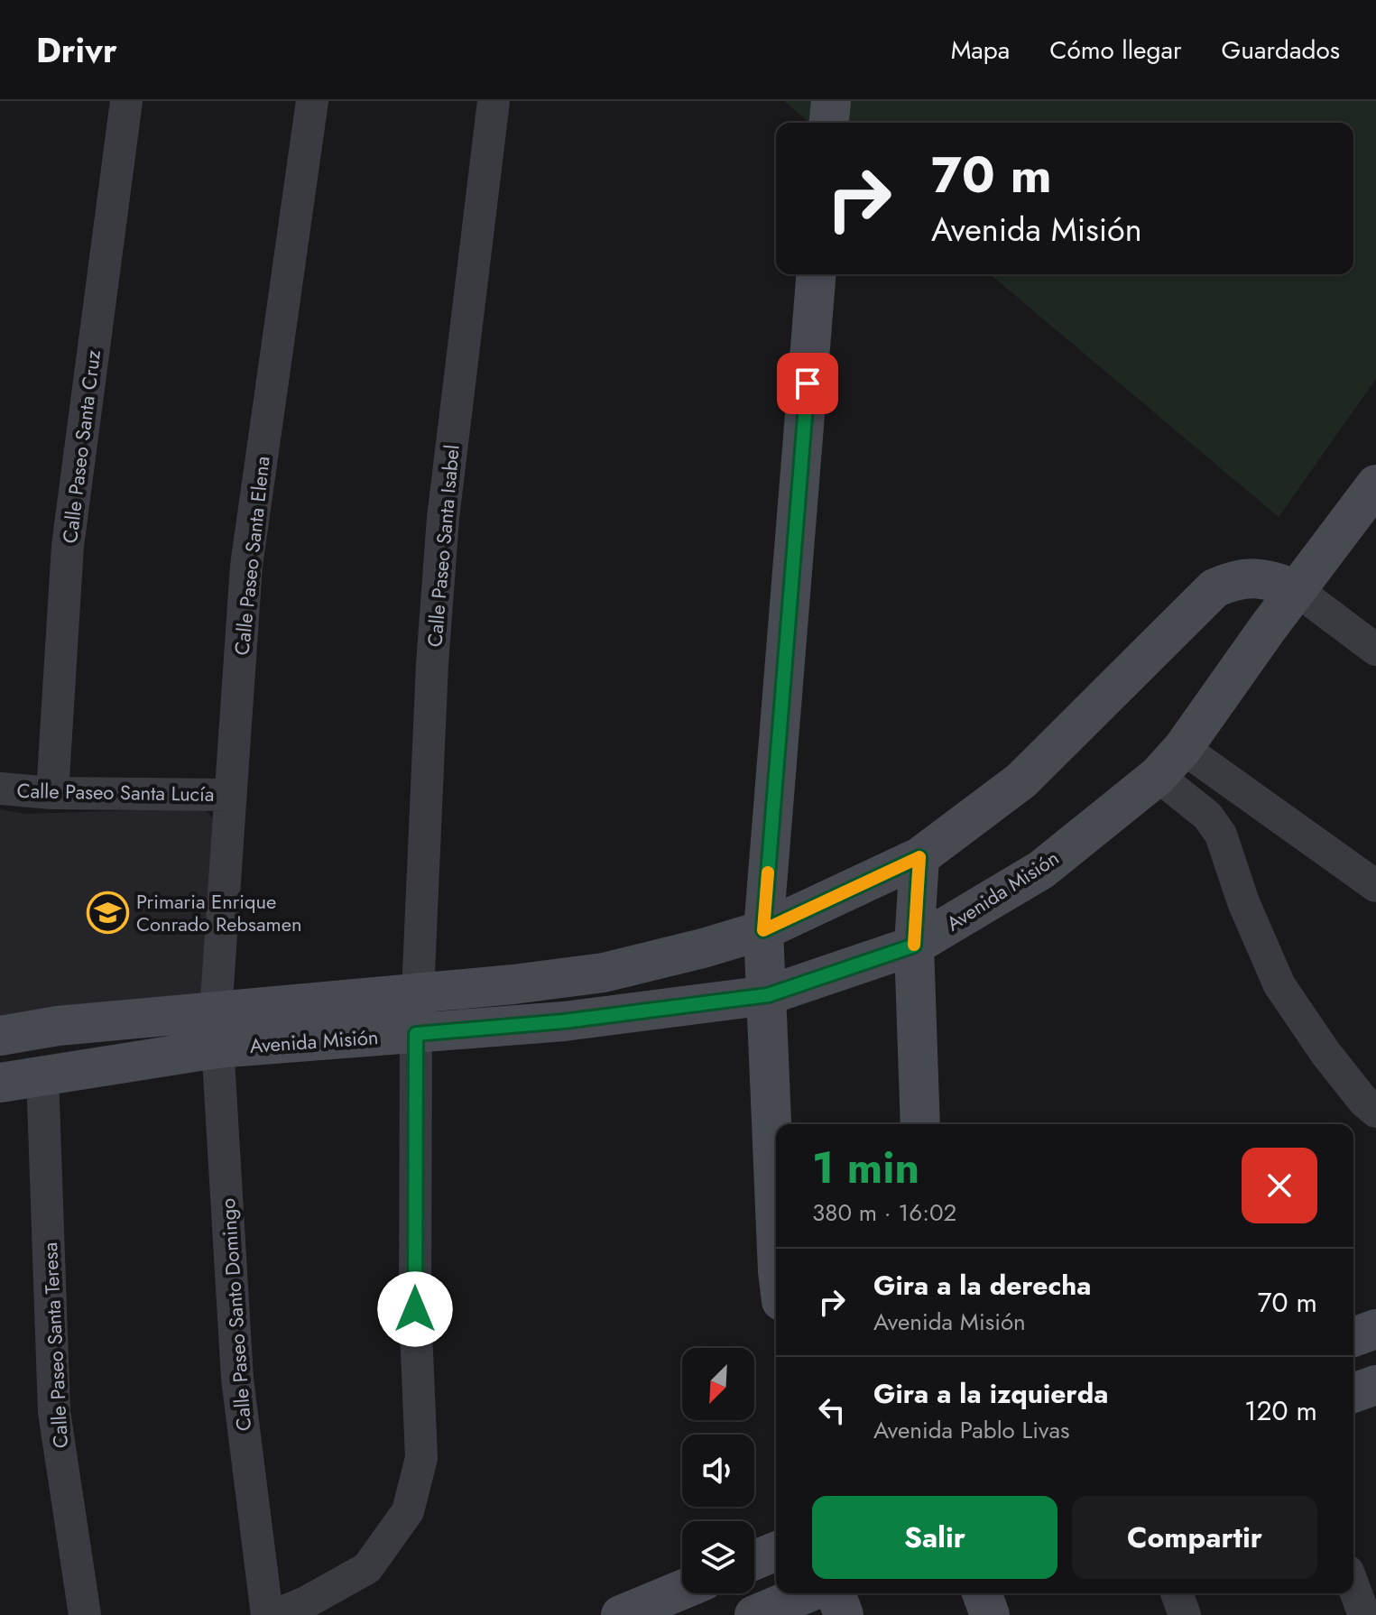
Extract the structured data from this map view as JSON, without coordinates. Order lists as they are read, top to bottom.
{
  "streets": {
    "street": [
      "Calle Paseo Santa Cruz",
      "Calle Paseo Santa Isabel",
      "Calle Paseo Santa Elena",
      "Calle Paseo Santa Lucía",
      "Avenida Misión",
      "Calle Paseo Santo Domingo",
      "Calle Paseo Santa Teresa"
    ]
  },
  "crossings": [
    ["Calle Paseo Santa Cruz", "Calle Paseo Santa Lucía"],
    ["Calle Paseo Santa Isabel", "Avenida Misión"],
    ["Calle Paseo Santa Elena", "Calle Paseo Santa Lucía"],
    ["Calle Paseo Santa Elena", "Avenida Misión"],
    ["Calle Paseo Santa Elena", "Calle Paseo Santo Domingo"],
    ["Avenida Misión", "Calle Paseo Santo Domingo"],
    ["Avenida Misión", "Calle Paseo Santa Teresa"]
  ],
  "places": {
    "school or university": ["Primaria Enrique Conrado Rebsamen"]
  },
  "north": "bottom left",
  "page": {
    "header": "Drivr",
    "nav": ["Mapa", "Cómo llegar", "Guardados"],
    "turn": ["70 m", "Avenida Misión"],
    "heading": ["1 min", "380 m · 16:02"],
    "list": [
      {
        "name": "Gira a la derecha",
        "note": "Avenida Misión",
        "value": "70 m"
      },
      {
        "name": "Gira a la izquierda",
        "note": "Avenida Pablo Livas",
        "value": "120 m"
      }
    ],
    "buttons": ["Salir", "Compartir"]
  }
}
